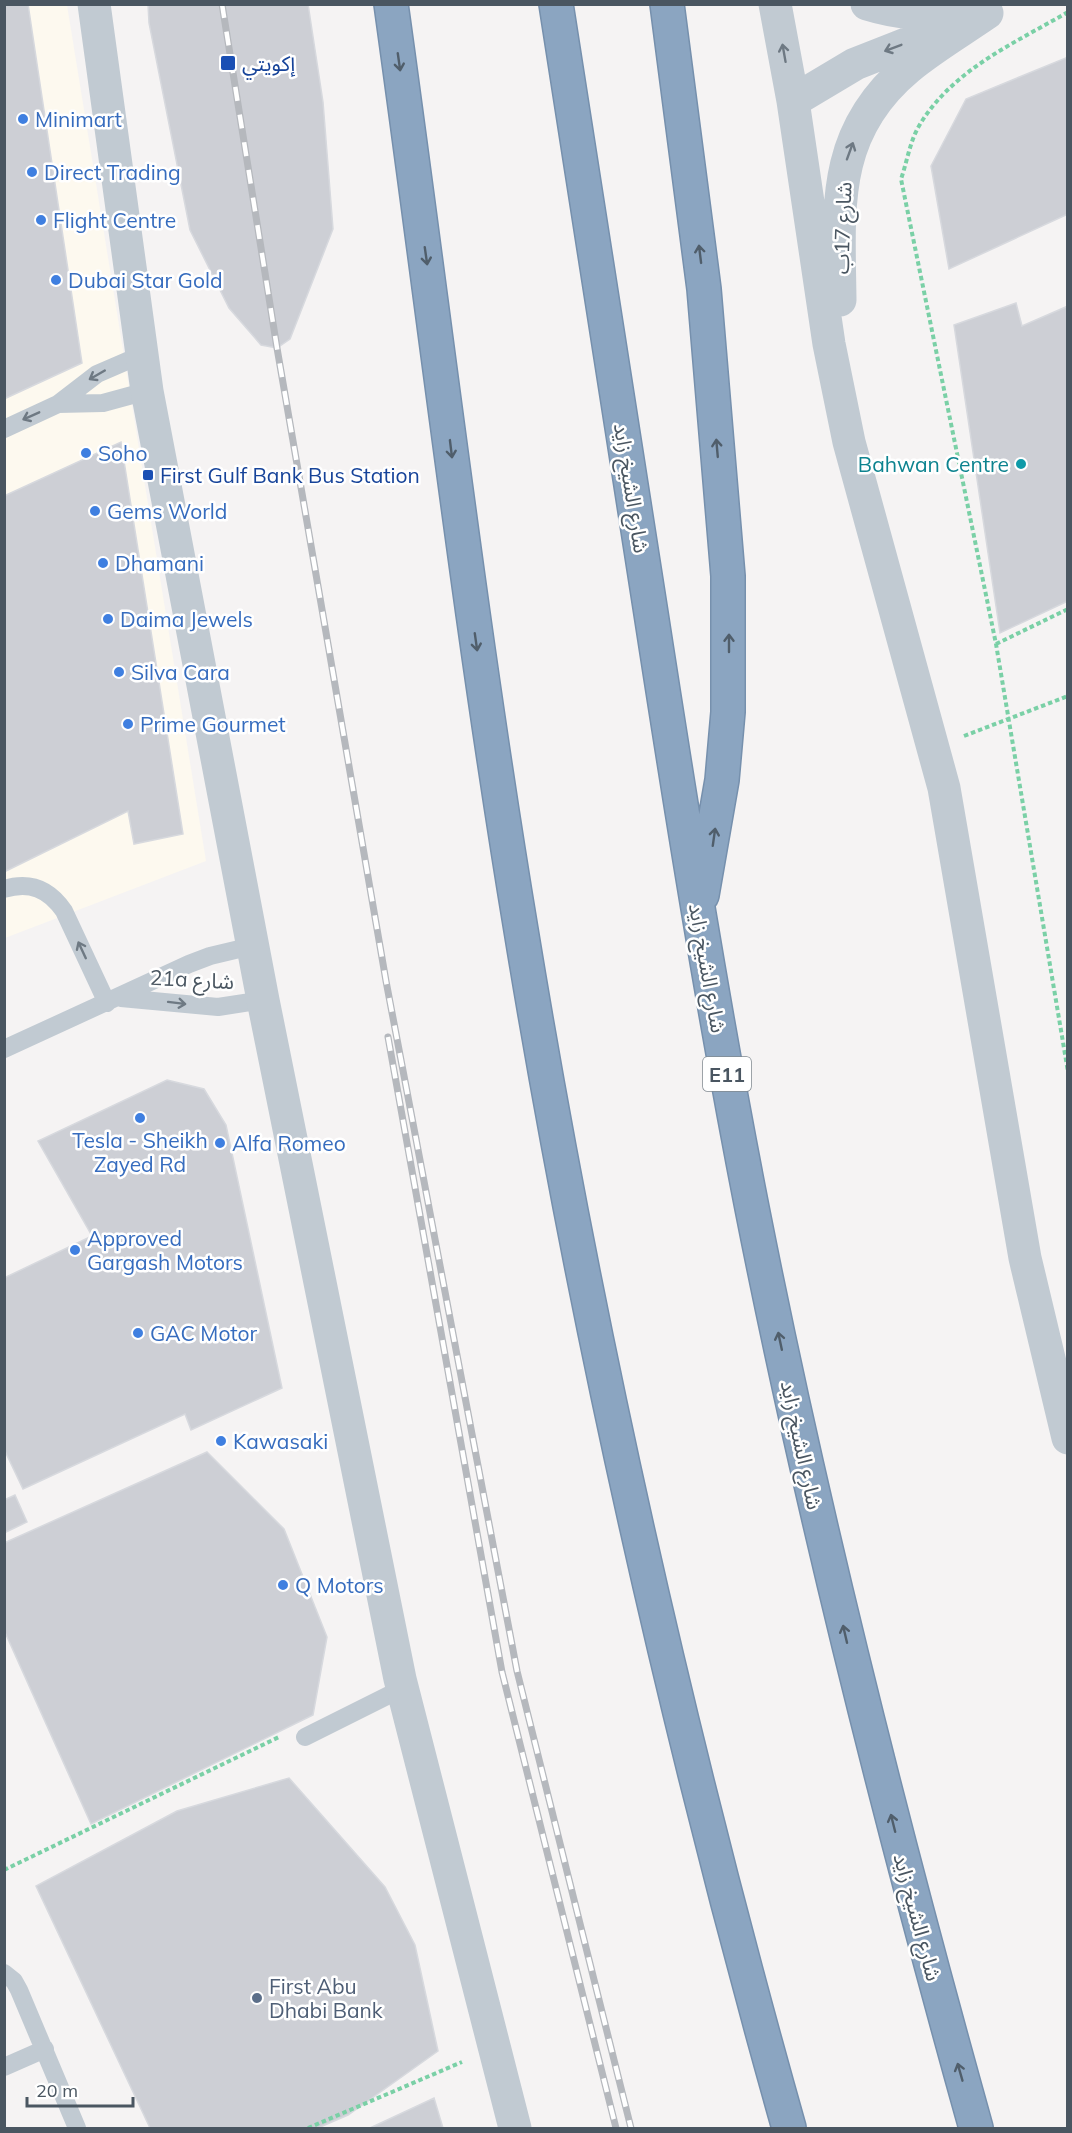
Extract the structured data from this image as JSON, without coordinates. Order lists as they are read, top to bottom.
{
  "streets": {
    "highway": ["شارع الشيخ زايد", "E11"],
    "street": ["شارع 17ب"],
    "lane": ["21a شارع"]
  },
  "one_way": ["شارع 17ب"],
  "places": {
    "transit": ["إكويتي", "First Gulf Bank Bus Station"],
    "other": [
      "Minimart",
      "Direct Trading",
      "Flight Centre",
      "Dubai Star Gold",
      "Soho",
      "Bahwan Centre",
      "Gems World",
      "Dhamani",
      "Daima Jewels",
      "Silva Cara",
      "Prime Gourmet",
      "Tesla - Sheikh Zayed Rd",
      "Alfa Romeo",
      "Approved Gargash Motors",
      "GAC Motor",
      "Kawasaki",
      "Q Motors",
      "First Abu Dhabi Bank"
    ]
  },
  "scale_bar": "20 m"
}
